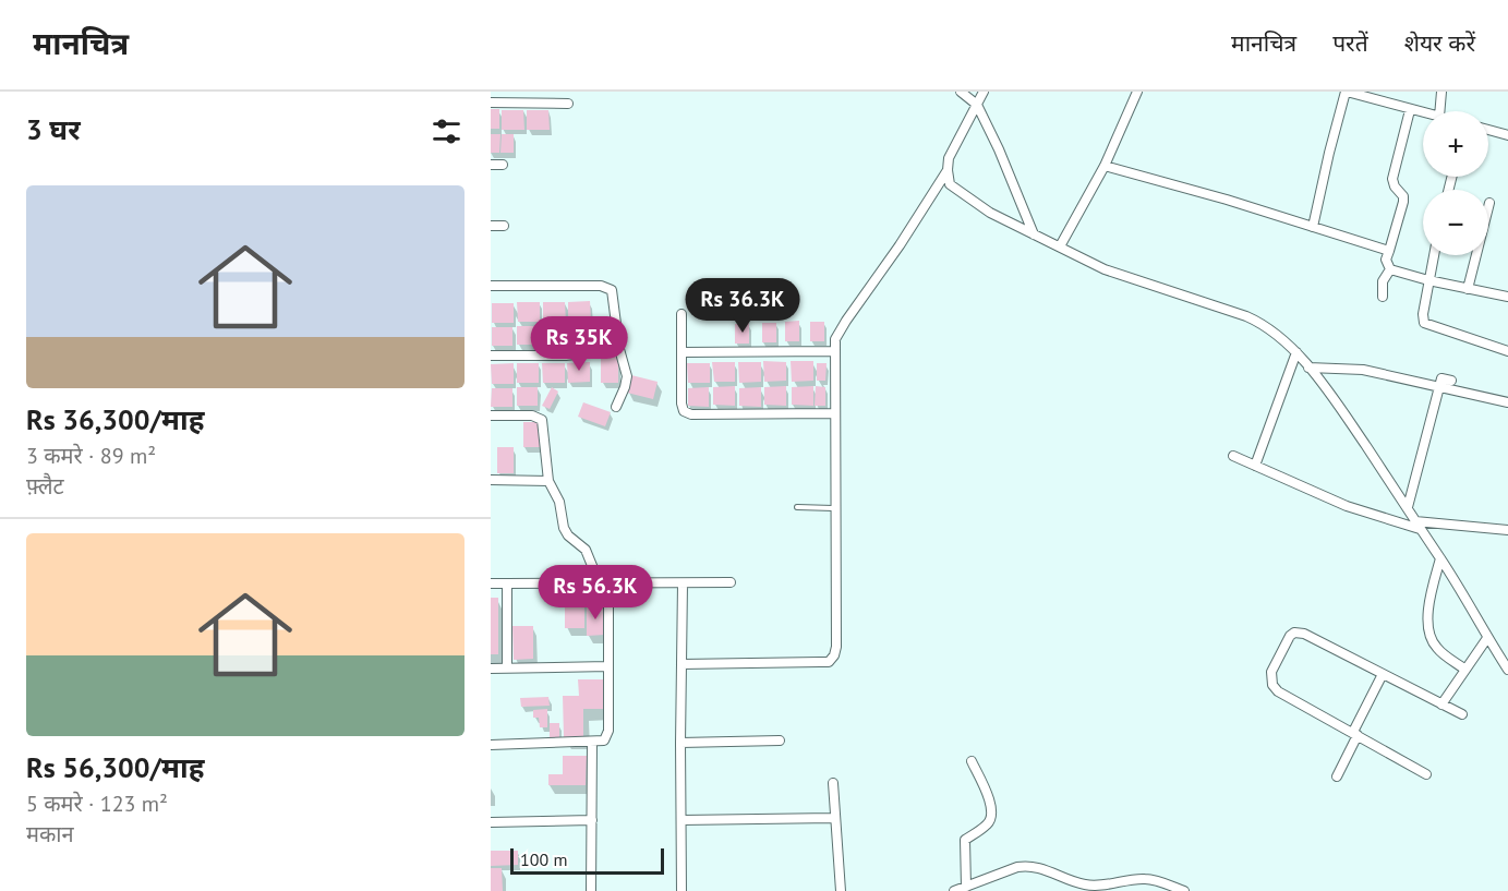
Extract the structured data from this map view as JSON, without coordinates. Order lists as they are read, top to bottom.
{
  "scale_bar": "100 m",
  "page": {
    "header": "मानचित्र",
    "nav": ["मानचित्र", "परतें", "शेयर करें"],
    "heading": "3 घर",
    "map_buttons": ["+", "−"],
    "list": [
      {
        "name": "Rs 36,300/माह",
        "note": "3 कमरे · 89 m² · फ़्लैट"
      },
      {
        "name": "Rs 56,300/माह",
        "note": "5 कमरे · 123 m² · मकान"
      }
    ],
    "price": ["Rs 36.3K", "Rs 35K", "Rs 56.3K"],
    "scale": "100 m"
  }
}
